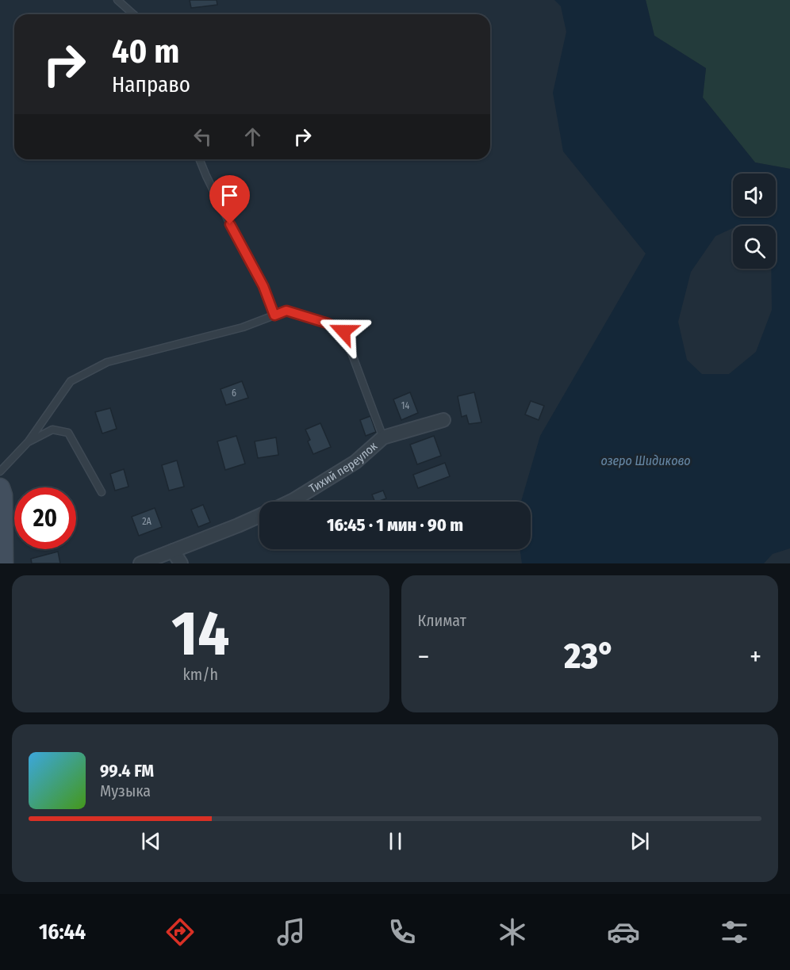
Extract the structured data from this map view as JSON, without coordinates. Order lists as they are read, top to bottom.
{
  "streets": {
    "street": ["Тихий переулок"]
  },
  "water": ["озеро Шидиково"],
  "house_numbers": ["6", "14", "2А"],
  "page": {
    "turn": ["40 m", "Направо"],
    "limit": "20",
    "trip": "16:45 · 1 мин · 90 m",
    "tile": [
      ["14", "km/h"],
      "Климат"
    ],
    "heat": ["−", "23°", "+"],
    "song": ["99.4 FM", "Музыка"],
    "tabs": "16:44"
  }
}
